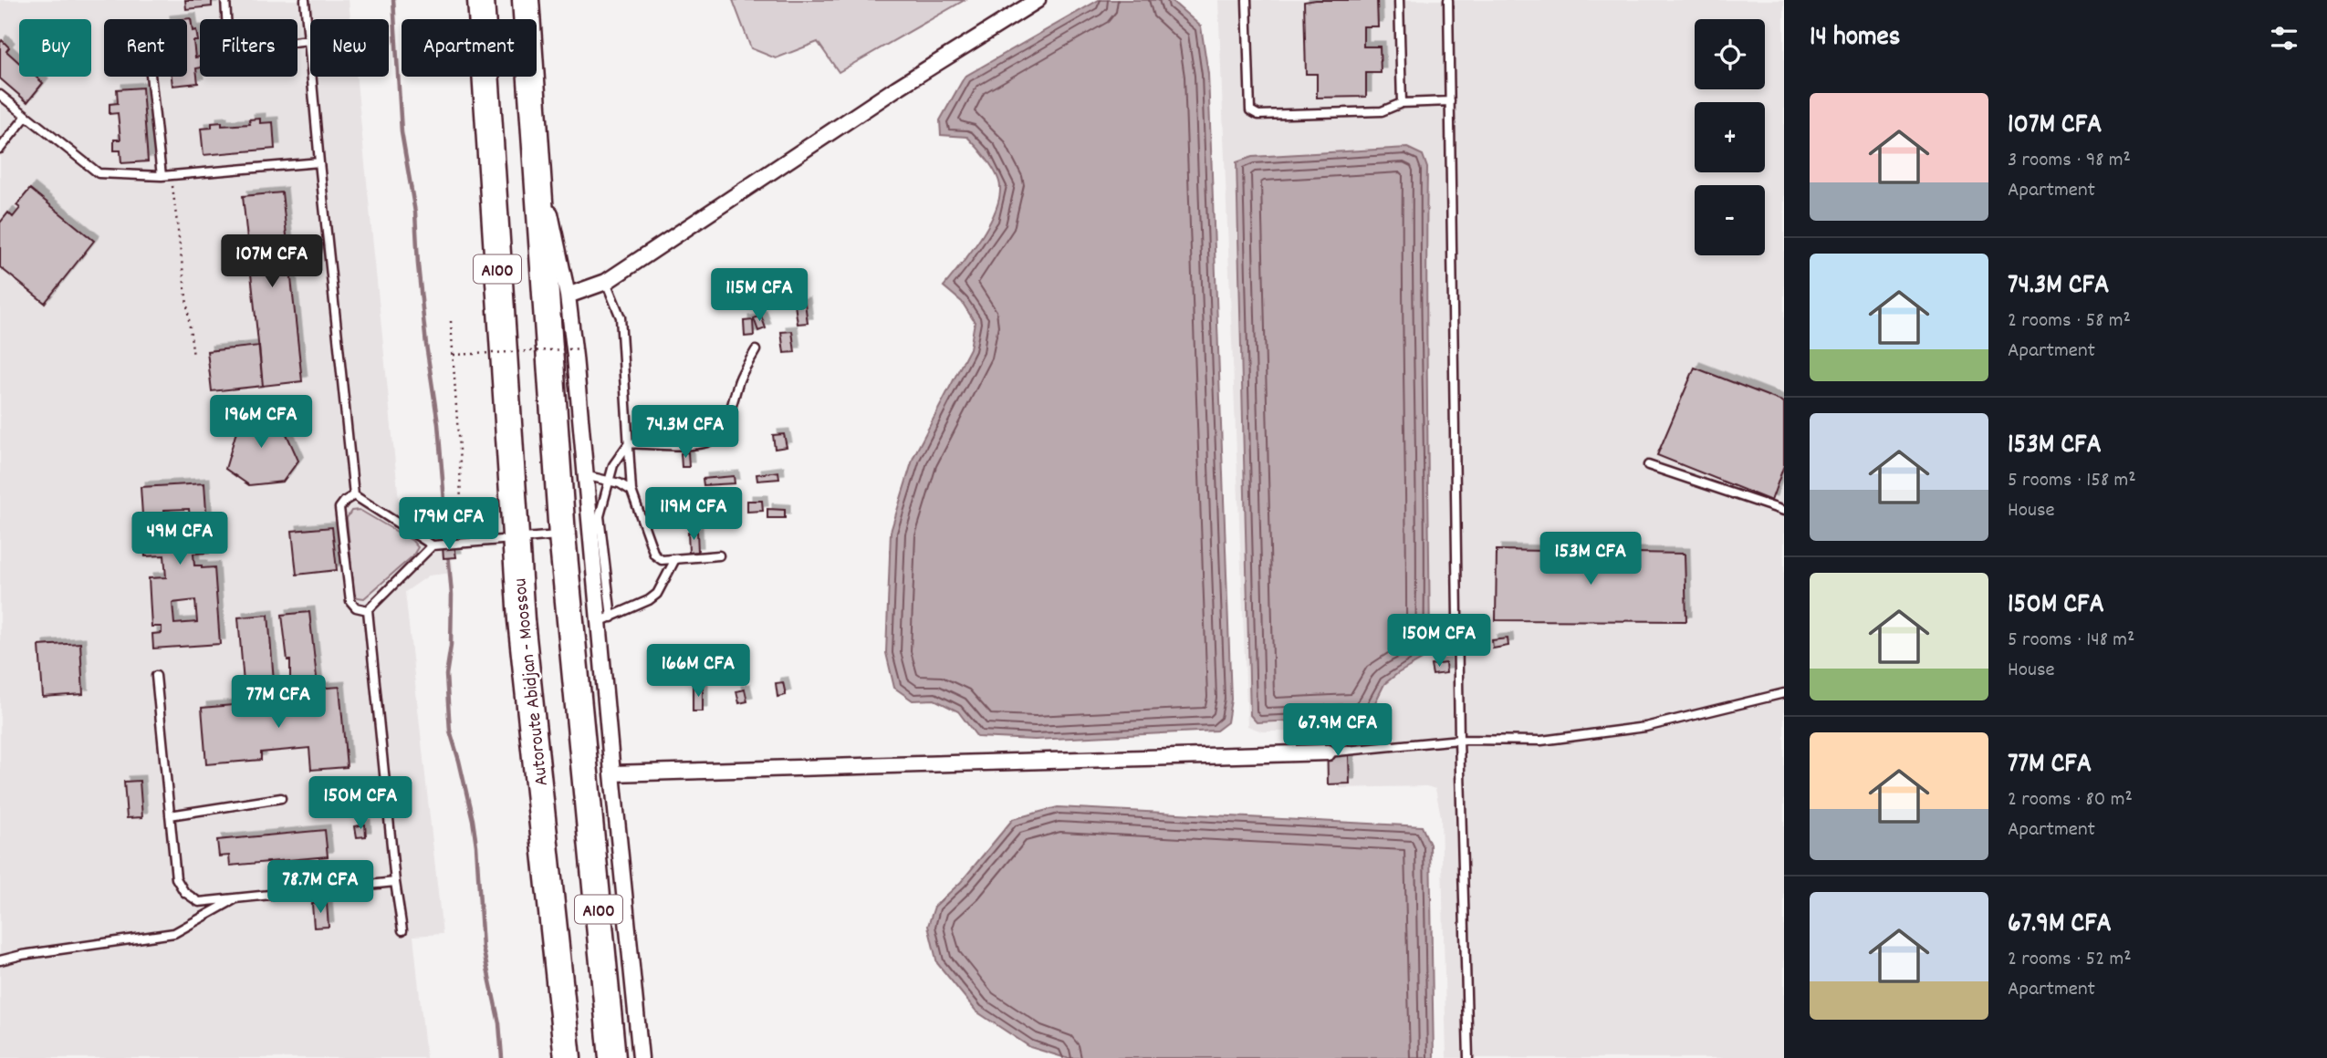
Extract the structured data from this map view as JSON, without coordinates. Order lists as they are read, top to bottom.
{
  "streets": {
    "highway": ["A100", "Autoroute Abidjan - Moossou"]
  },
  "page": {
    "heading": "14 homes",
    "map_buttons": ["+", "−"],
    "chip": [
      "Buy",
      "Rent",
      "Filters",
      "New",
      "Apartment"
    ],
    "list": [
      {
        "name": "107M CFA",
        "note": "3 rooms · 98 m² · Apartment"
      },
      {
        "name": "74.3M CFA",
        "note": "2 rooms · 58 m² · Apartment"
      },
      {
        "name": "153M CFA",
        "note": "5 rooms · 158 m² · House"
      },
      {
        "name": "150M CFA",
        "note": "5 rooms · 148 m² · House"
      },
      {
        "name": "77M CFA",
        "note": "2 rooms · 80 m² · Apartment"
      },
      {
        "name": "67.9M CFA",
        "note": "2 rooms · 52 m² · Apartment"
      }
    ],
    "price": [
      "107M CFA",
      "115M CFA",
      "196M CFA",
      "74.3M CFA",
      "119M CFA",
      "179M CFA",
      "49M CFA",
      "153M CFA",
      "150M CFA",
      "166M CFA",
      "77M CFA",
      "67.9M CFA",
      "150M CFA",
      "78.7M CFA"
    ]
  }
}
